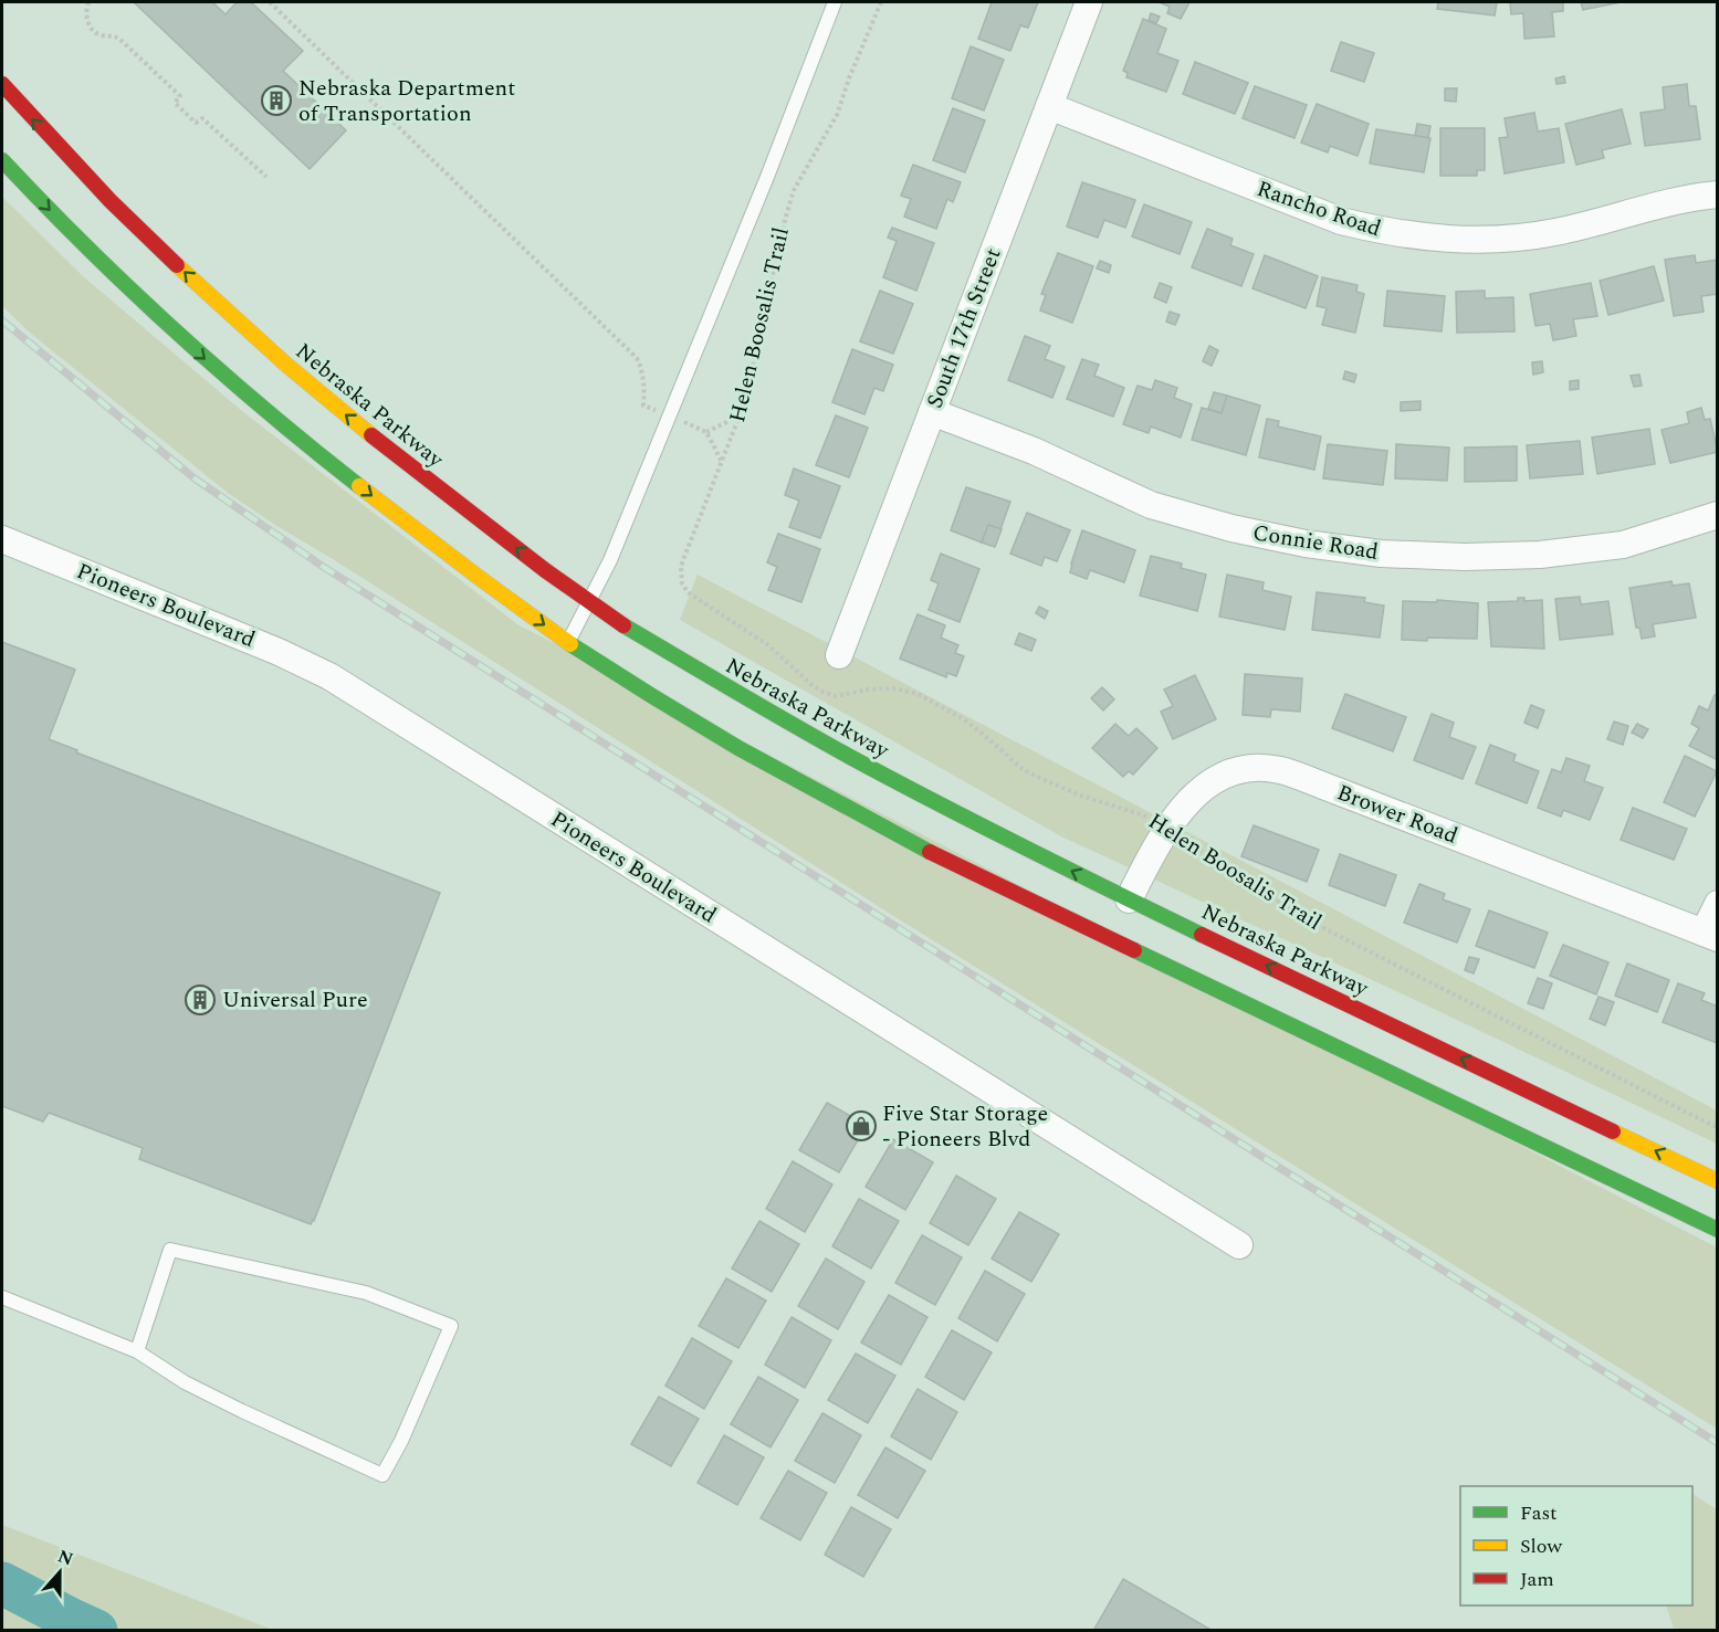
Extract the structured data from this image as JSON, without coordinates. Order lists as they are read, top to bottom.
{
  "streets": {
    "main road": ["Nebraska Parkway"],
    "street": [
      "Rancho Road",
      "South 17th Street",
      "Connie Road",
      "Pioneers Boulevard",
      "Brower Road"
    ],
    "path": ["Helen Boosalis Trail"]
  },
  "crossings": [
    ["Rancho Road", "South 17th Street"],
    ["Helen Boosalis Trail", "Brower Road"],
    ["South 17th Street", "Connie Road"],
    ["Nebraska Parkway", "Brower Road"]
  ],
  "places": {
    "building": ["Nebraska Department of Transportation", "Universal Pure"],
    "shop": ["Five Star Storage - Pioneers Blvd"]
  },
  "legend": ["Fast", "Slow", "Jam"],
  "north": "top"
}
